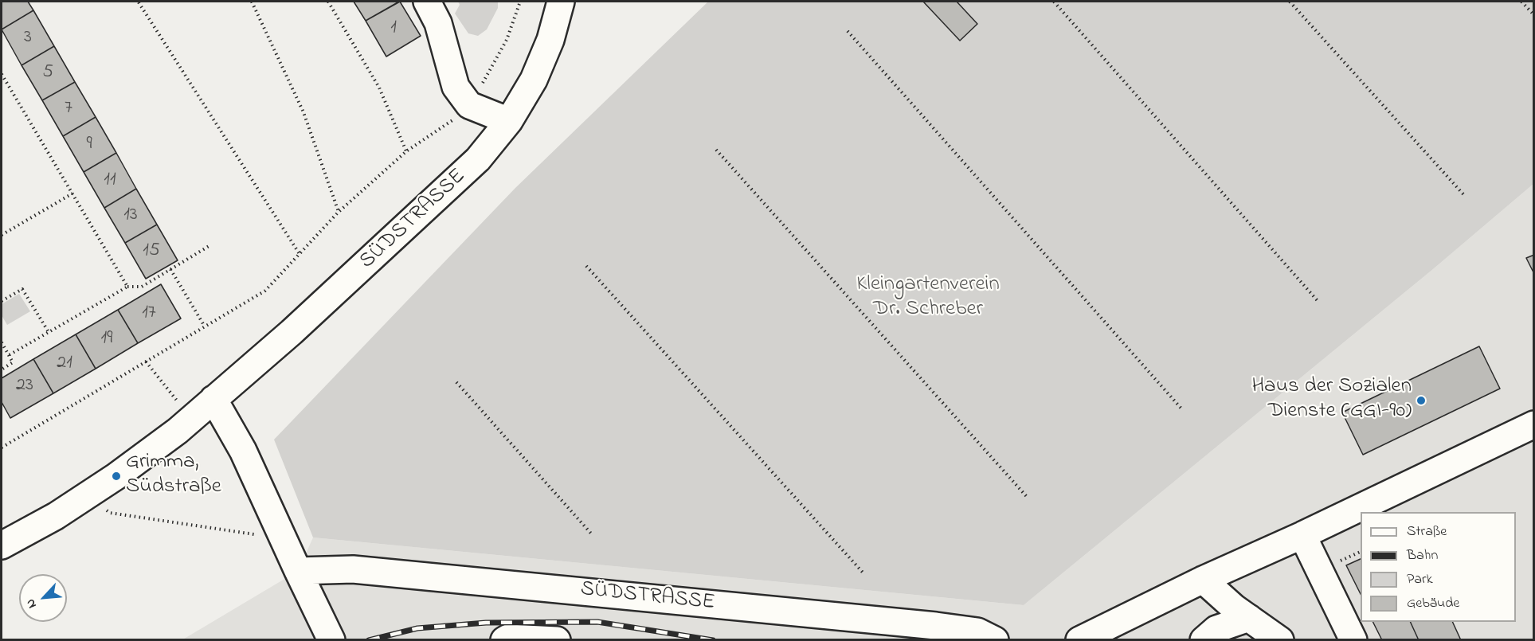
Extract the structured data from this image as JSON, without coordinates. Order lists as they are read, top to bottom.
{
  "streets": {
    "street": ["SÜDSTRASSE"]
  },
  "parks": ["Kleingartenverein Dr. Schreber"],
  "places": ["Haus der Sozialen Dienste (GGI-90)", "Grimma, Südstraße"],
  "house_numbers": [
    "1",
    "3",
    "5",
    "7",
    "9",
    "11",
    "13",
    "15",
    "17",
    "19",
    "21",
    "23"
  ],
  "legend": [
    "Straße",
    "Bahn",
    "Park",
    "Gebäude"
  ],
  "north": "bottom left"
}
